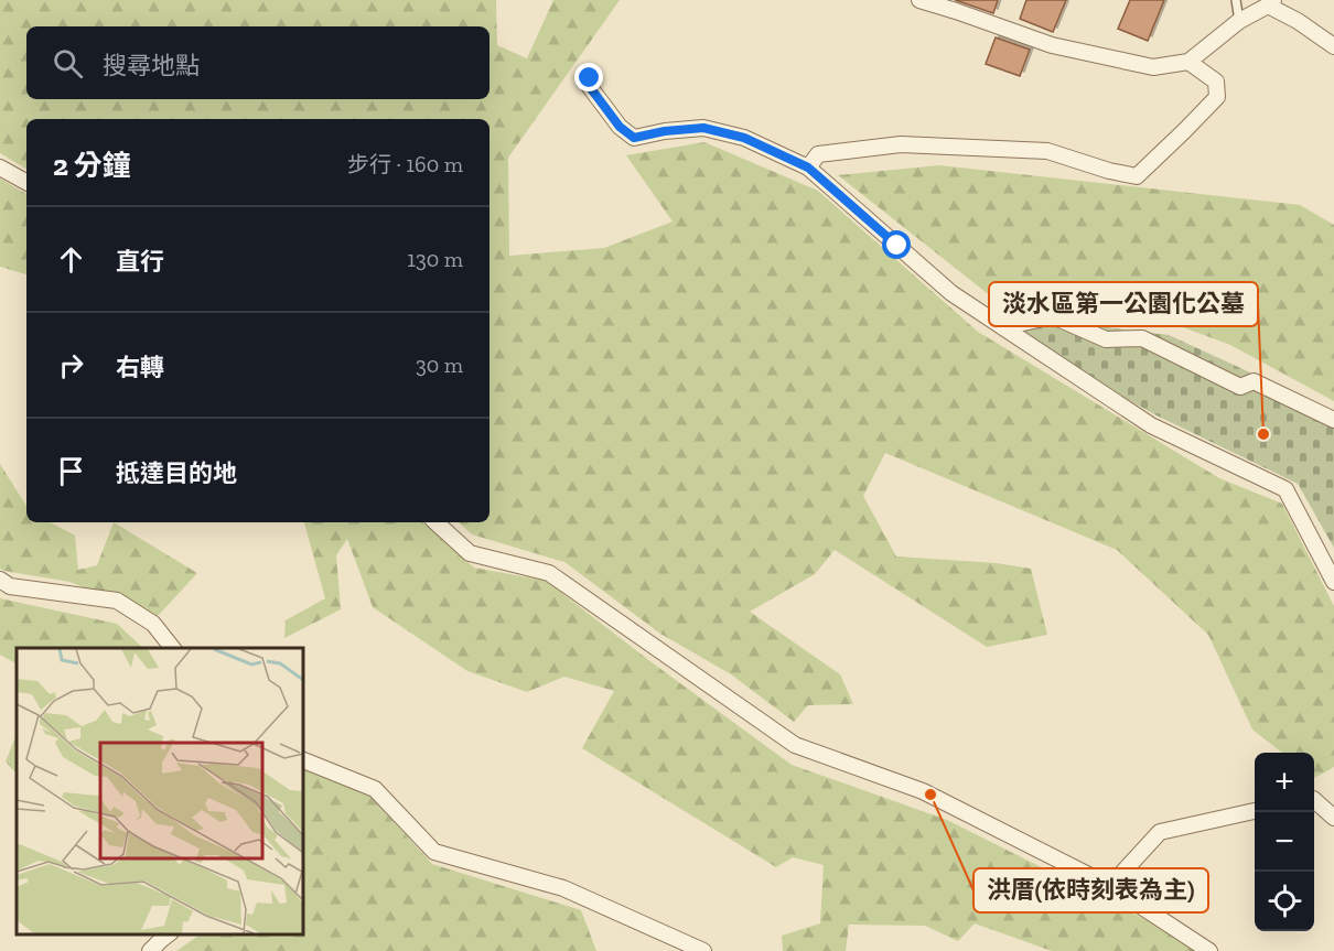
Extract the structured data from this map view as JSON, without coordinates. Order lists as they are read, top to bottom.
{
  "places": ["淡水區第一公園化公墓", "洪厝(依時刻表為主)"],
  "page": {
    "search": "搜尋地點",
    "heading": ["2 分鐘", "步行 · 160 m"],
    "list": [
      ["直行", "130 m"],
      ["右轉", "30 m"],
      "抵達目的地"
    ],
    "map_buttons": ["+", "−"]
  }
}
